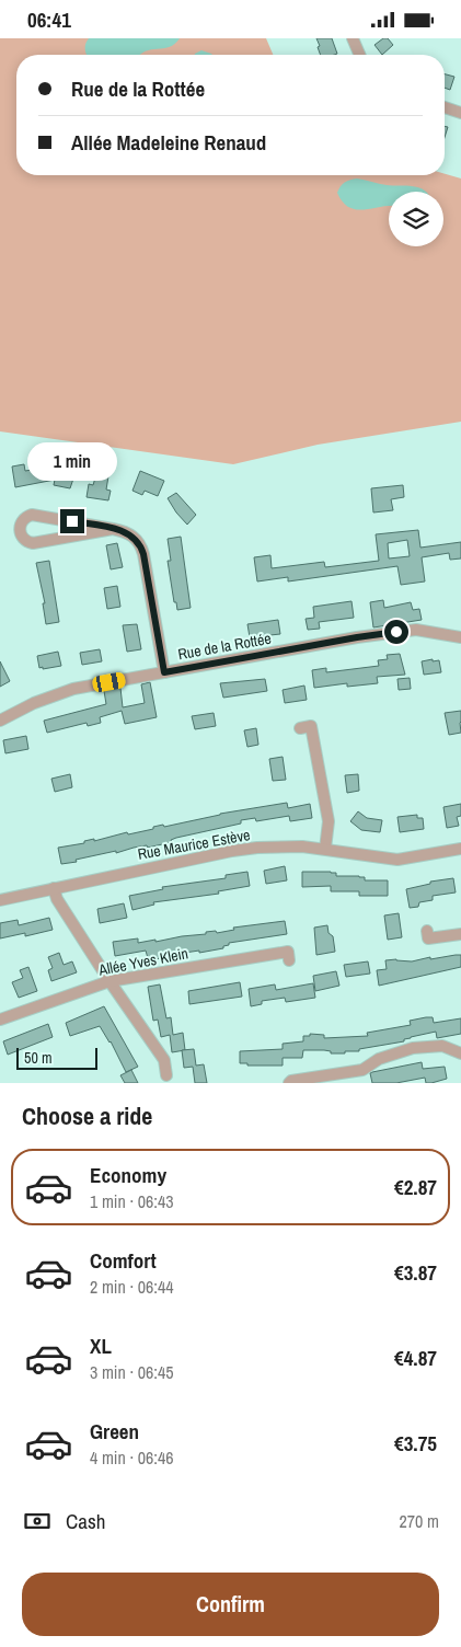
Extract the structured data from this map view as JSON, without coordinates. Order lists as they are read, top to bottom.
{
  "streets": {
    "street": ["Rue de la Rottée", "Rue Maurice Estève", "Allée Yves Klein"]
  },
  "scale_bar": "50 m",
  "page": {
    "status": "06:41",
    "banner": ["Rue de la Rottée", "Allée Madeleine Renaud"],
    "bubble": "1 min",
    "scale": "50 m",
    "heading": "Choose a ride",
    "list": [
      {
        "name": "Economy",
        "note": "1 min · 06:43",
        "value": "€2.87"
      },
      {
        "name": "Comfort",
        "note": "2 min · 06:44",
        "value": "€3.87"
      },
      {
        "name": "XL",
        "note": "3 min · 06:45",
        "value": "€4.87"
      },
      {
        "name": "Green",
        "note": "4 min · 06:46",
        "value": "€3.75"
      }
    ],
    "pay": ["Cash", "270 m"],
    "buttons": "Confirm"
  }
}
